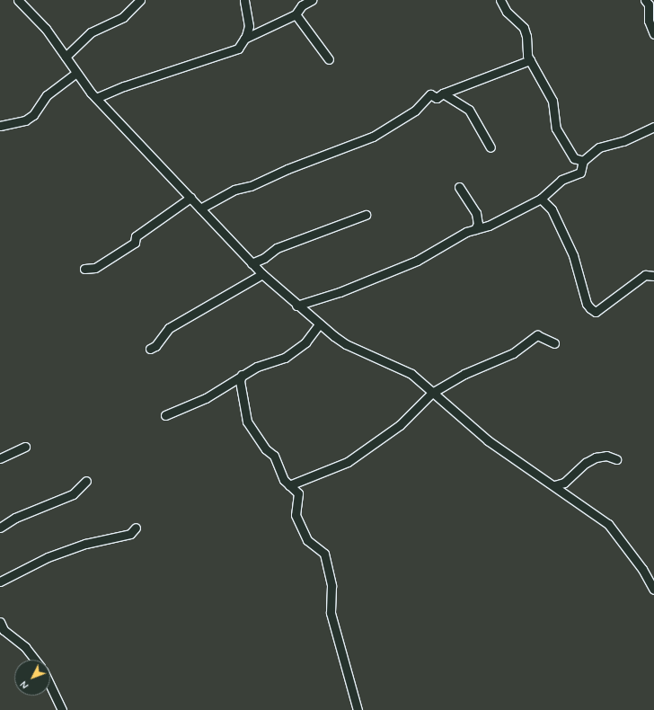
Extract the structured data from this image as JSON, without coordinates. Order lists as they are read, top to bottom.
{
  "north": "bottom left"
}
